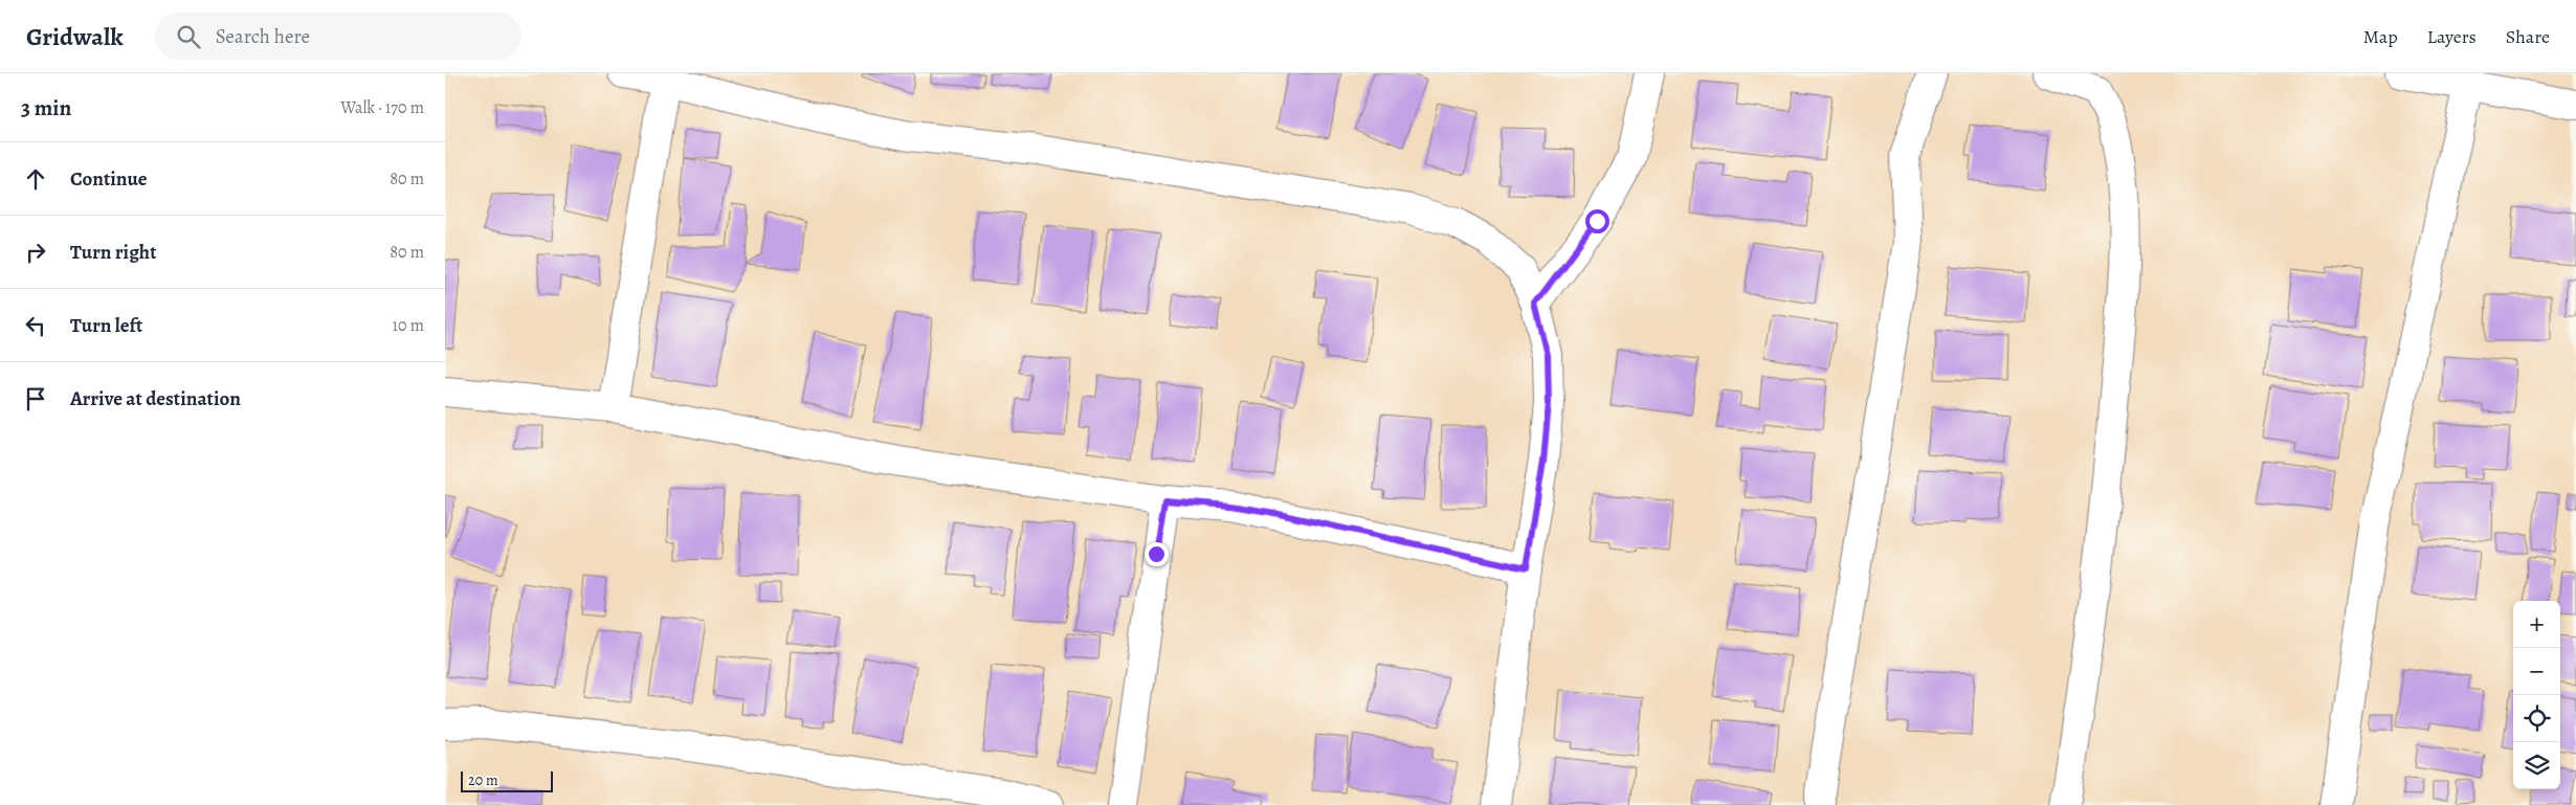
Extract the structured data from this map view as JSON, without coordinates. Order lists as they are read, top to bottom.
{
  "scale_bar": "20 m",
  "page": {
    "header": "Gridwalk",
    "search": "Search here",
    "nav": ["Map", "Layers", "Share"],
    "heading": ["3 min", "Walk · 170 m"],
    "list": [
      ["Continue", "80 m"],
      ["Turn right", "80 m"],
      ["Turn left", "10 m"],
      "Arrive at destination"
    ],
    "map_buttons": ["+", "−"],
    "scale": "20 m"
  }
}
